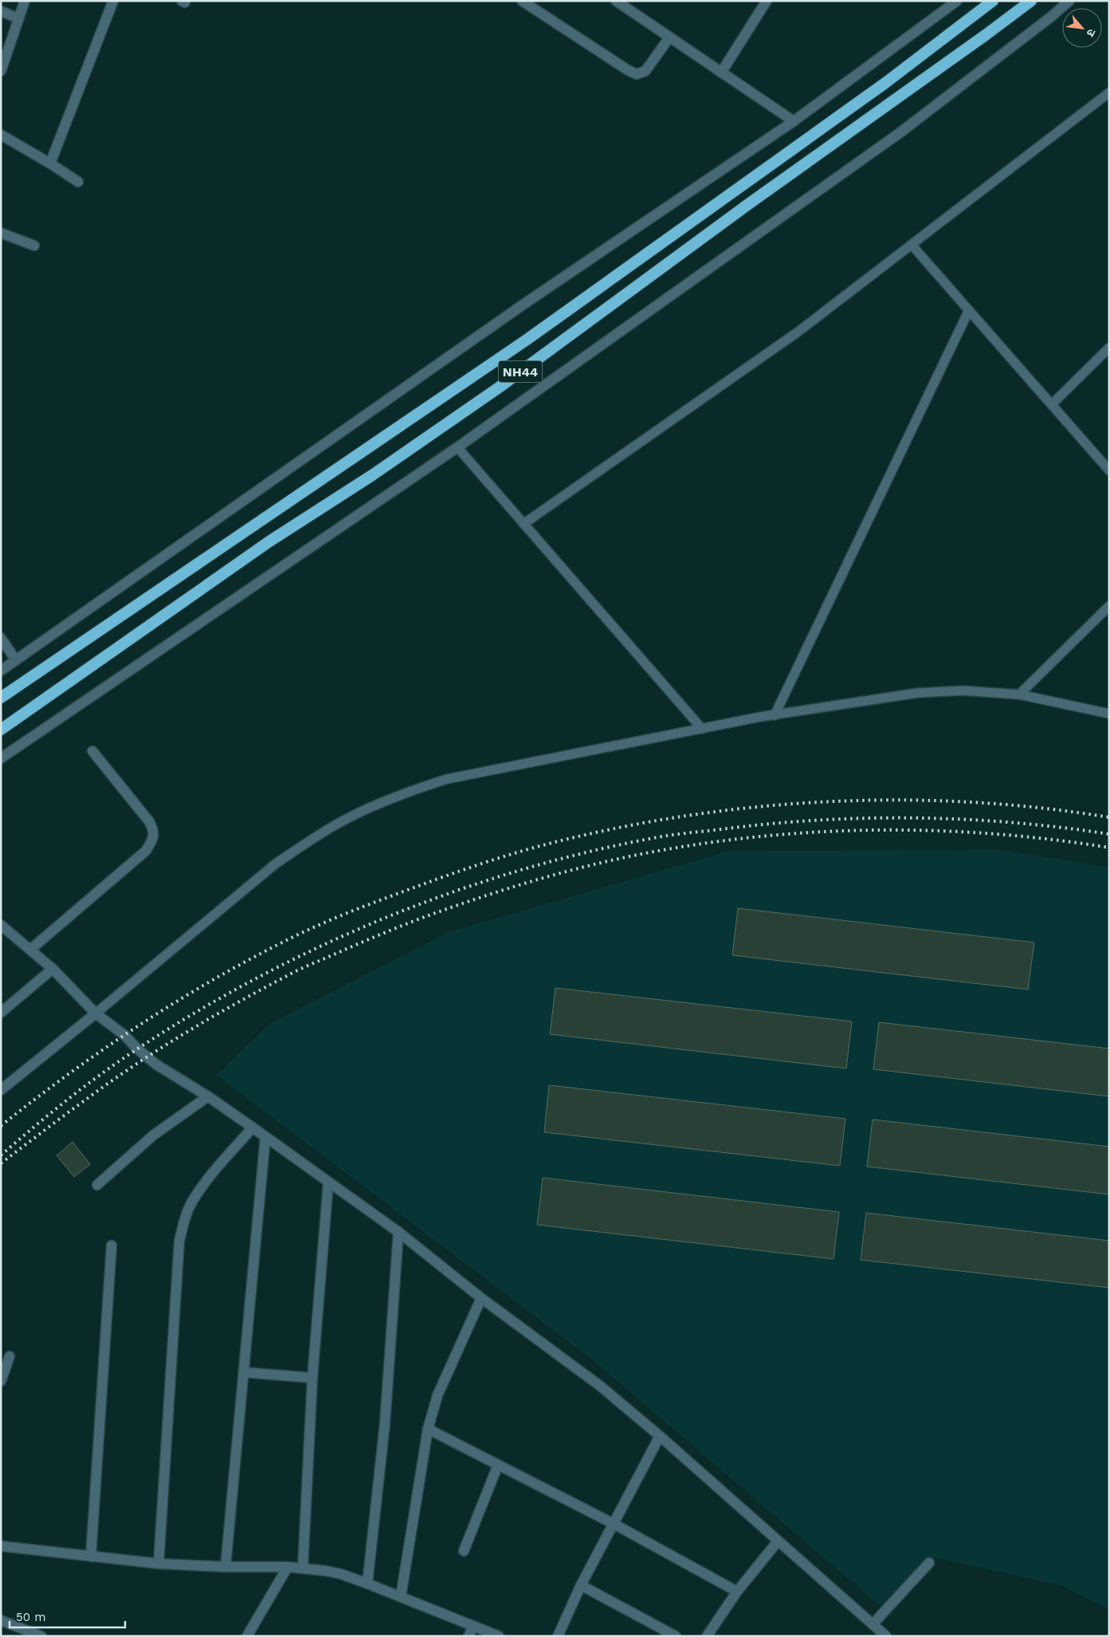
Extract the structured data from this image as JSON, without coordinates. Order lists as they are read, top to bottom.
{
  "streets": {
    "highway": ["NH44"]
  },
  "scale_bar": "50 m",
  "north": "bottom right"
}
